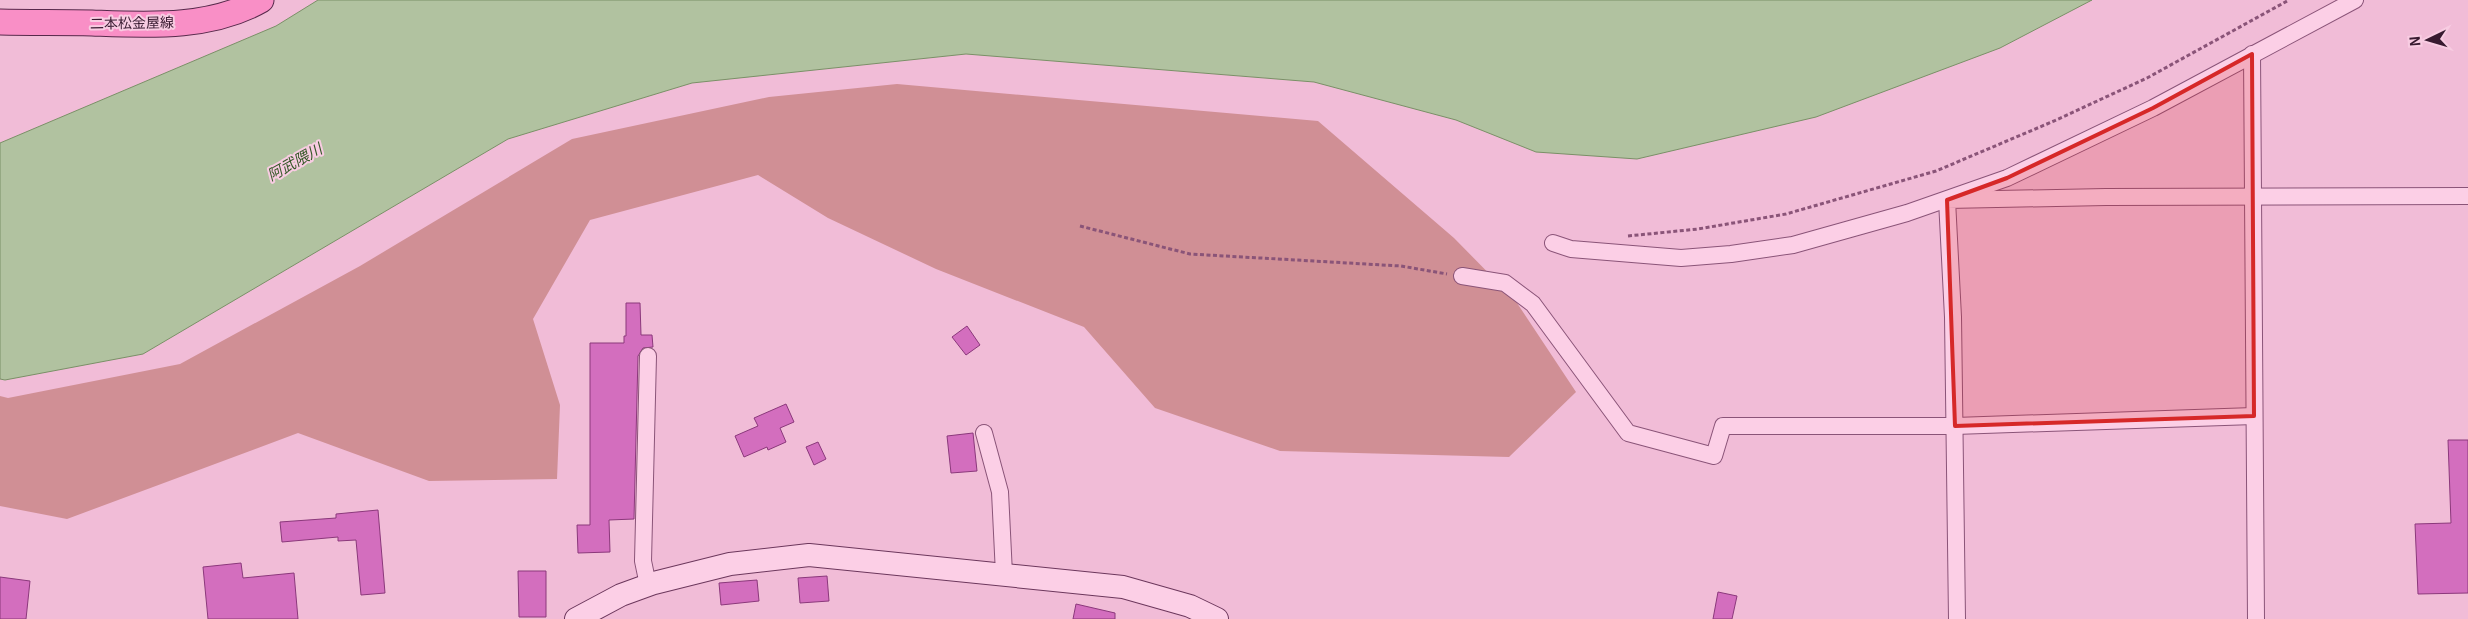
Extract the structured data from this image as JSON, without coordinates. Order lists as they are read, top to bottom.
{
  "streets": {
    "main road": ["二本松金屋線"]
  },
  "water": ["阿武隈川"],
  "north": "left"
}
